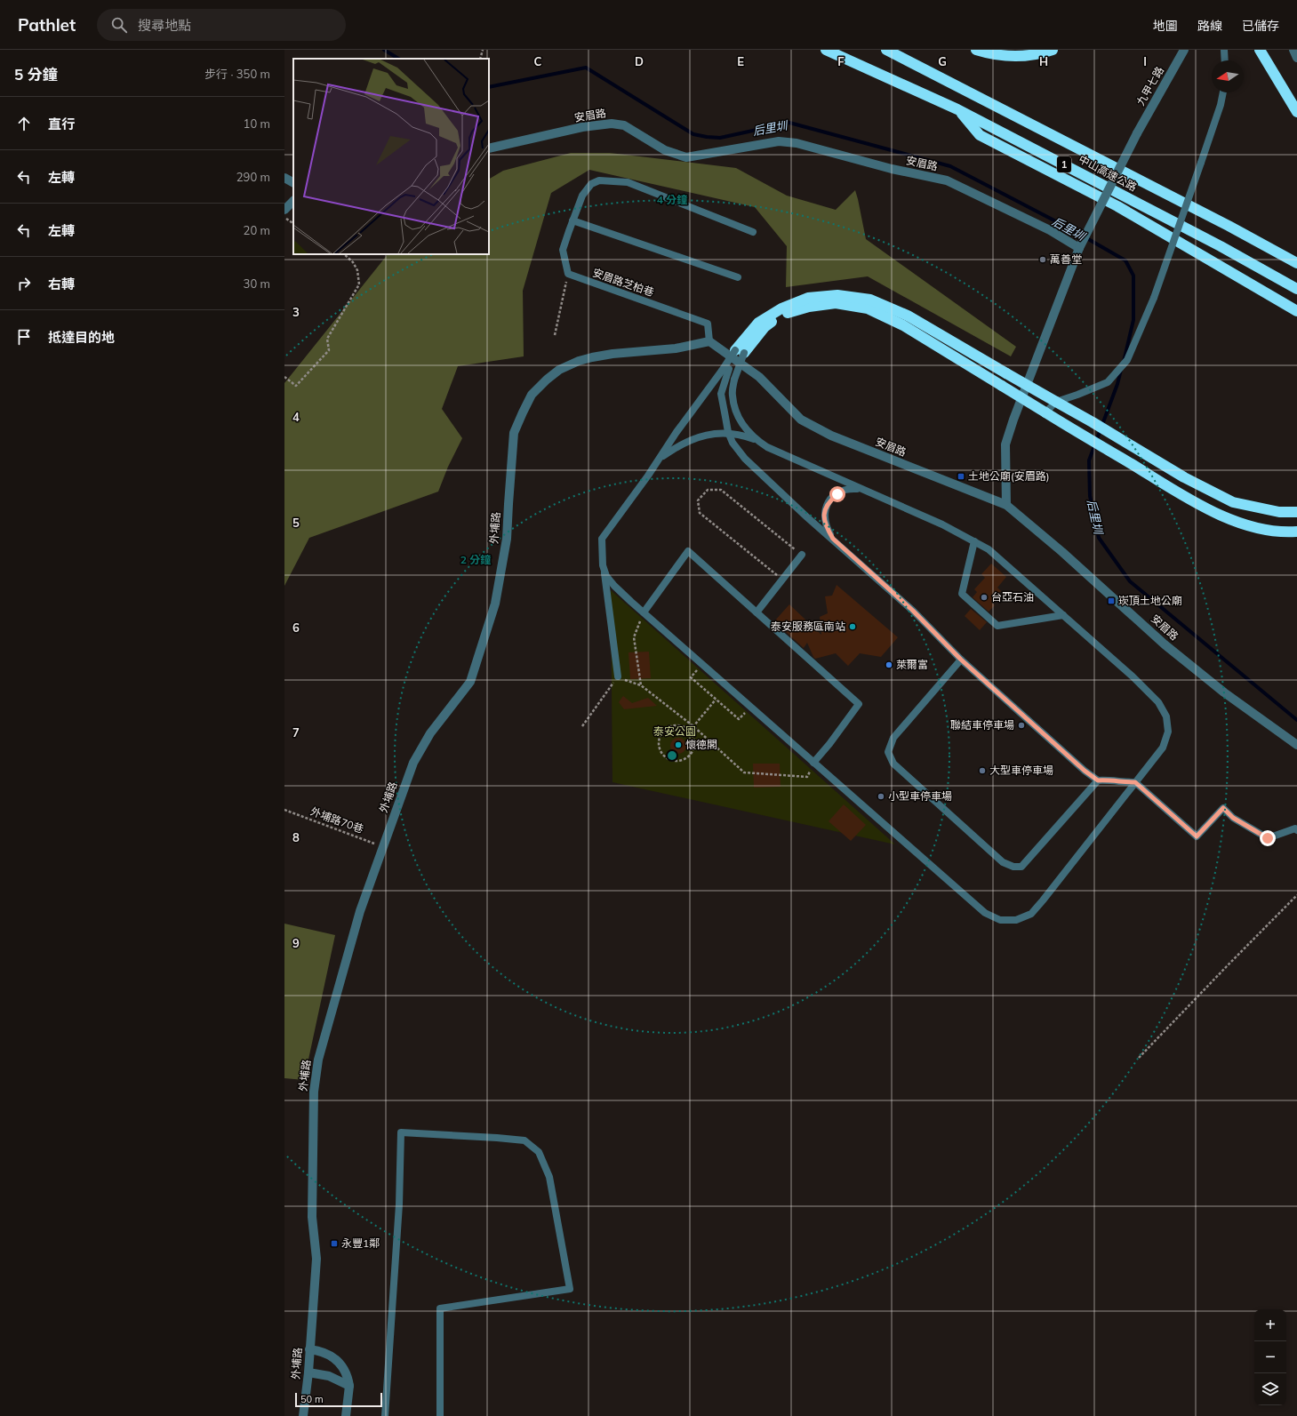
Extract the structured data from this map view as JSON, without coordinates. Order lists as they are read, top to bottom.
{
  "streets": {
    "highway": ["1", "中山高速公路"],
    "street": ["九甲七路", "安眉路", "外埔路"],
    "lane": ["安眉路芝柏巷"],
    "path": ["外埔路70巷"]
  },
  "crossings": [
    ["九甲七路", "安眉路"],
    ["安眉路", "安眉路芝柏巷"],
    ["安眉路", "外埔路"],
    ["安眉路芝柏巷", "外埔路"],
    ["外埔路", "外埔路70巷"]
  ],
  "water": ["后里圳"],
  "parks": ["泰安公園"],
  "places": {
    "other": [
      "萬善堂",
      "台亞石油",
      "泰安服務區南站",
      "萊爾富",
      "聯結車停車場",
      "懷德閣",
      "大型車停車場",
      "小型車停車場"
    ],
    "transit": ["土地公廟(安眉路)", "崁頂土地公廟", "永豐1鄰"]
  },
  "scale_bar": "50 m",
  "north": "left",
  "page": {
    "header": "Pathlet",
    "search": "搜尋地點",
    "nav": ["地圖", "路線", "已儲存"],
    "heading": ["5 分鐘", "步行 · 350 m"],
    "list": [
      ["直行", "10 m"],
      ["左轉", "290 m"],
      ["左轉", "20 m"],
      ["右轉", "30 m"],
      "抵達目的地"
    ],
    "map_buttons": ["+", "−"],
    "scale": "50 m"
  },
  "grid": {
    "columns": [
      "C",
      "D",
      "E",
      "F",
      "G",
      "H",
      "I"
    ],
    "rows": [
      "3",
      "4",
      "5",
      "6",
      "7",
      "8",
      "9"
    ]
  },
  "rings": ["4 分鐘", "2 分鐘"]
}
